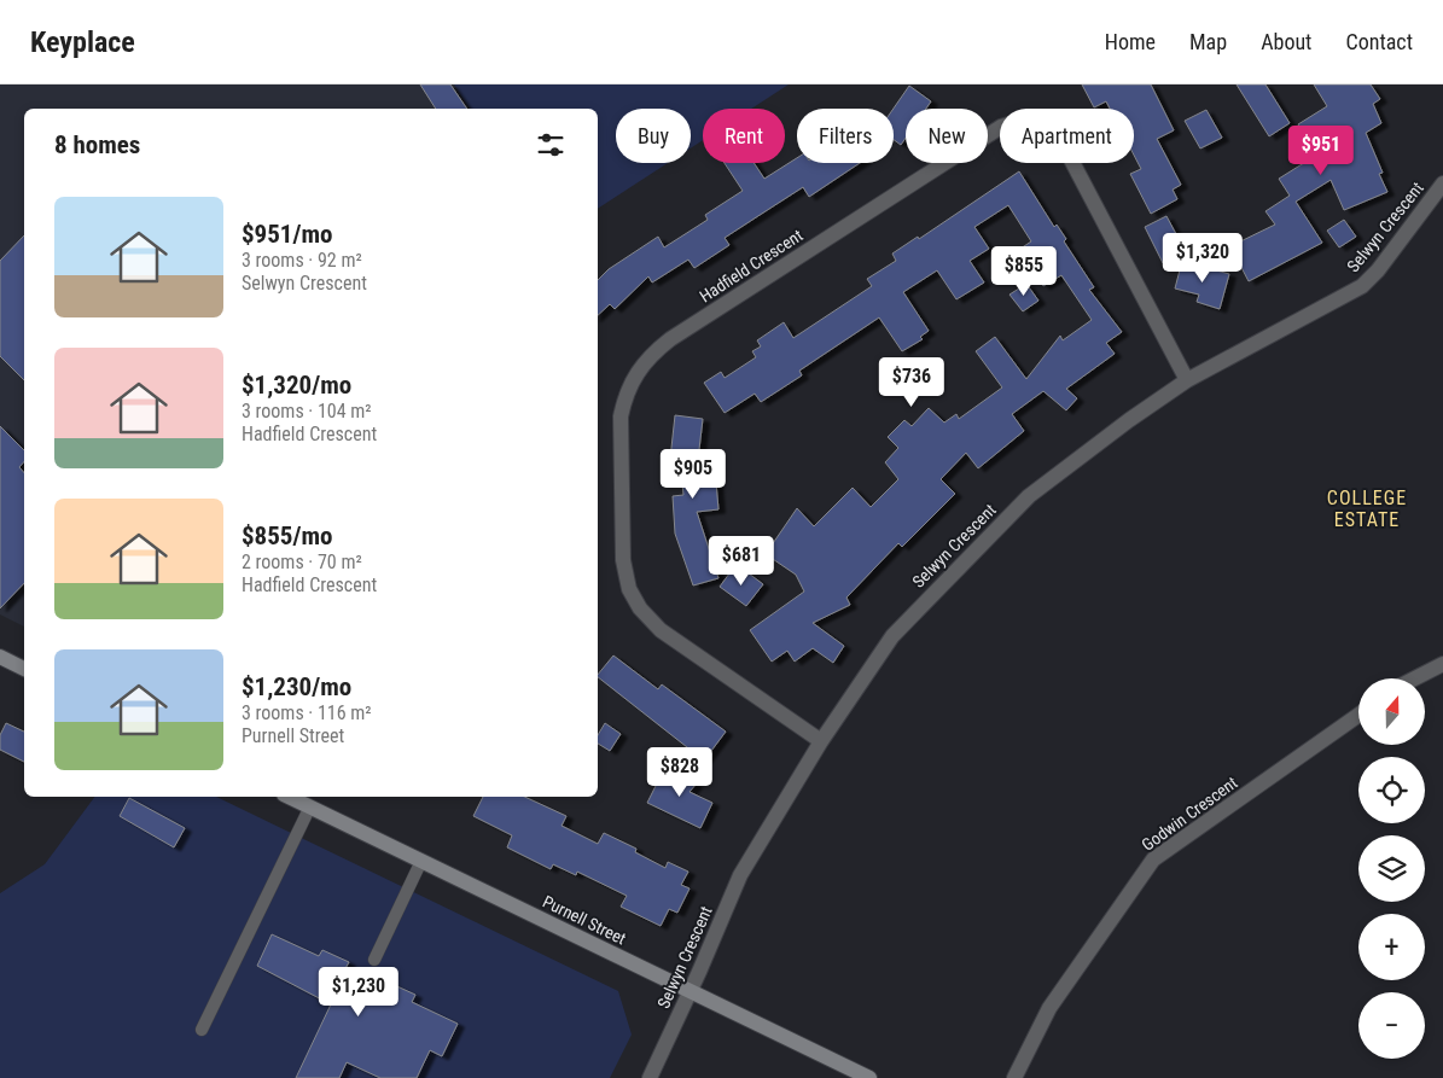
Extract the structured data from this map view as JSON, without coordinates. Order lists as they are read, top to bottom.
{
  "streets": {
    "main road": ["Purnell Street"],
    "street": ["Selwyn Crescent", "Hadfield Crescent", "Godwin Crescent"]
  },
  "crossings": [
    ["Selwyn Crescent", "Hadfield Crescent"],
    ["Selwyn Crescent", "Purnell Street"]
  ],
  "districts": ["COLLEGE ESTATE"],
  "north": "top",
  "page": {
    "header": "Keyplace",
    "nav": [
      "Home",
      "Map",
      "About",
      "Contact"
    ],
    "chip": [
      "Buy",
      "Rent",
      "Filters",
      "New",
      "Apartment"
    ],
    "heading": "8 homes",
    "price": [
      "$951",
      "$1,320",
      "$855",
      "$736",
      "$905",
      "$681",
      "$828",
      "$1,230"
    ],
    "list": [
      {
        "name": "$951/mo",
        "note": "3 rooms · 92 m² · Selwyn Crescent"
      },
      {
        "name": "$1,320/mo",
        "note": "3 rooms · 104 m² · Hadfield Crescent"
      },
      {
        "name": "$855/mo",
        "note": "2 rooms · 70 m² · Hadfield Crescent"
      },
      {
        "name": "$1,230/mo",
        "note": "3 rooms · 116 m² · Purnell Street"
      }
    ],
    "map_buttons": ["+", "−"]
  }
}
